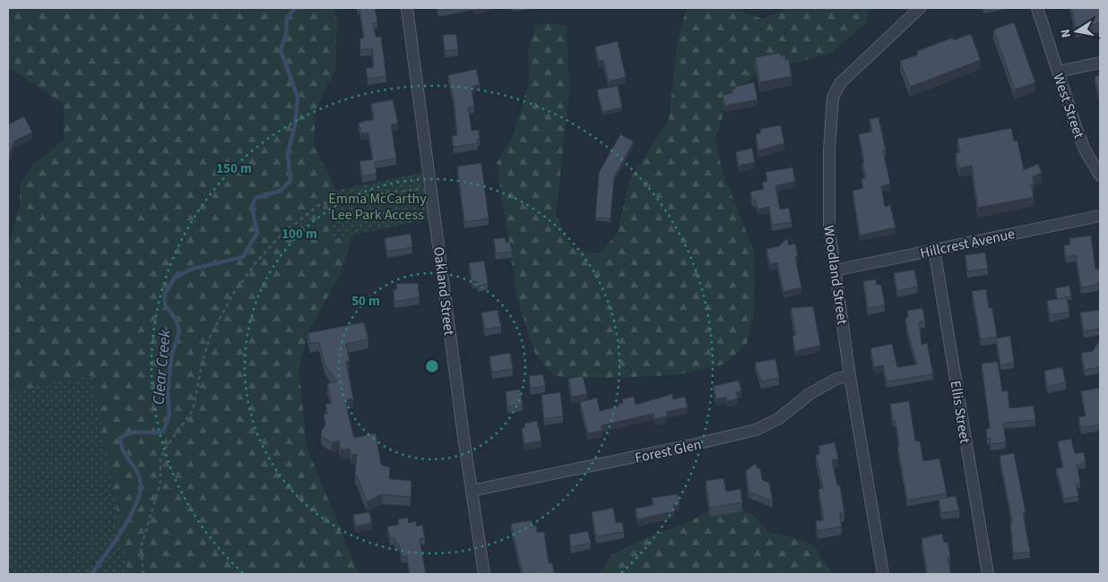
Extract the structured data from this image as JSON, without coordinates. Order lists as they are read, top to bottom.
{
  "streets": {
    "street": [
      "West Street",
      "Hillcrest Avenue",
      "Woodland Street",
      "Oakland Street",
      "Ellis Street",
      "Forest Glen"
    ]
  },
  "crossings": [
    ["Hillcrest Avenue", "Woodland Street"],
    ["Hillcrest Avenue", "Ellis Street"],
    ["Woodland Street", "Forest Glen"],
    ["Oakland Street", "Forest Glen"]
  ],
  "water": ["Clear Creek"],
  "parks": ["Emma McCarthy Lee Park Access"],
  "north": "left",
  "rings": ["150 m", "100 m", "50 m"]
}
